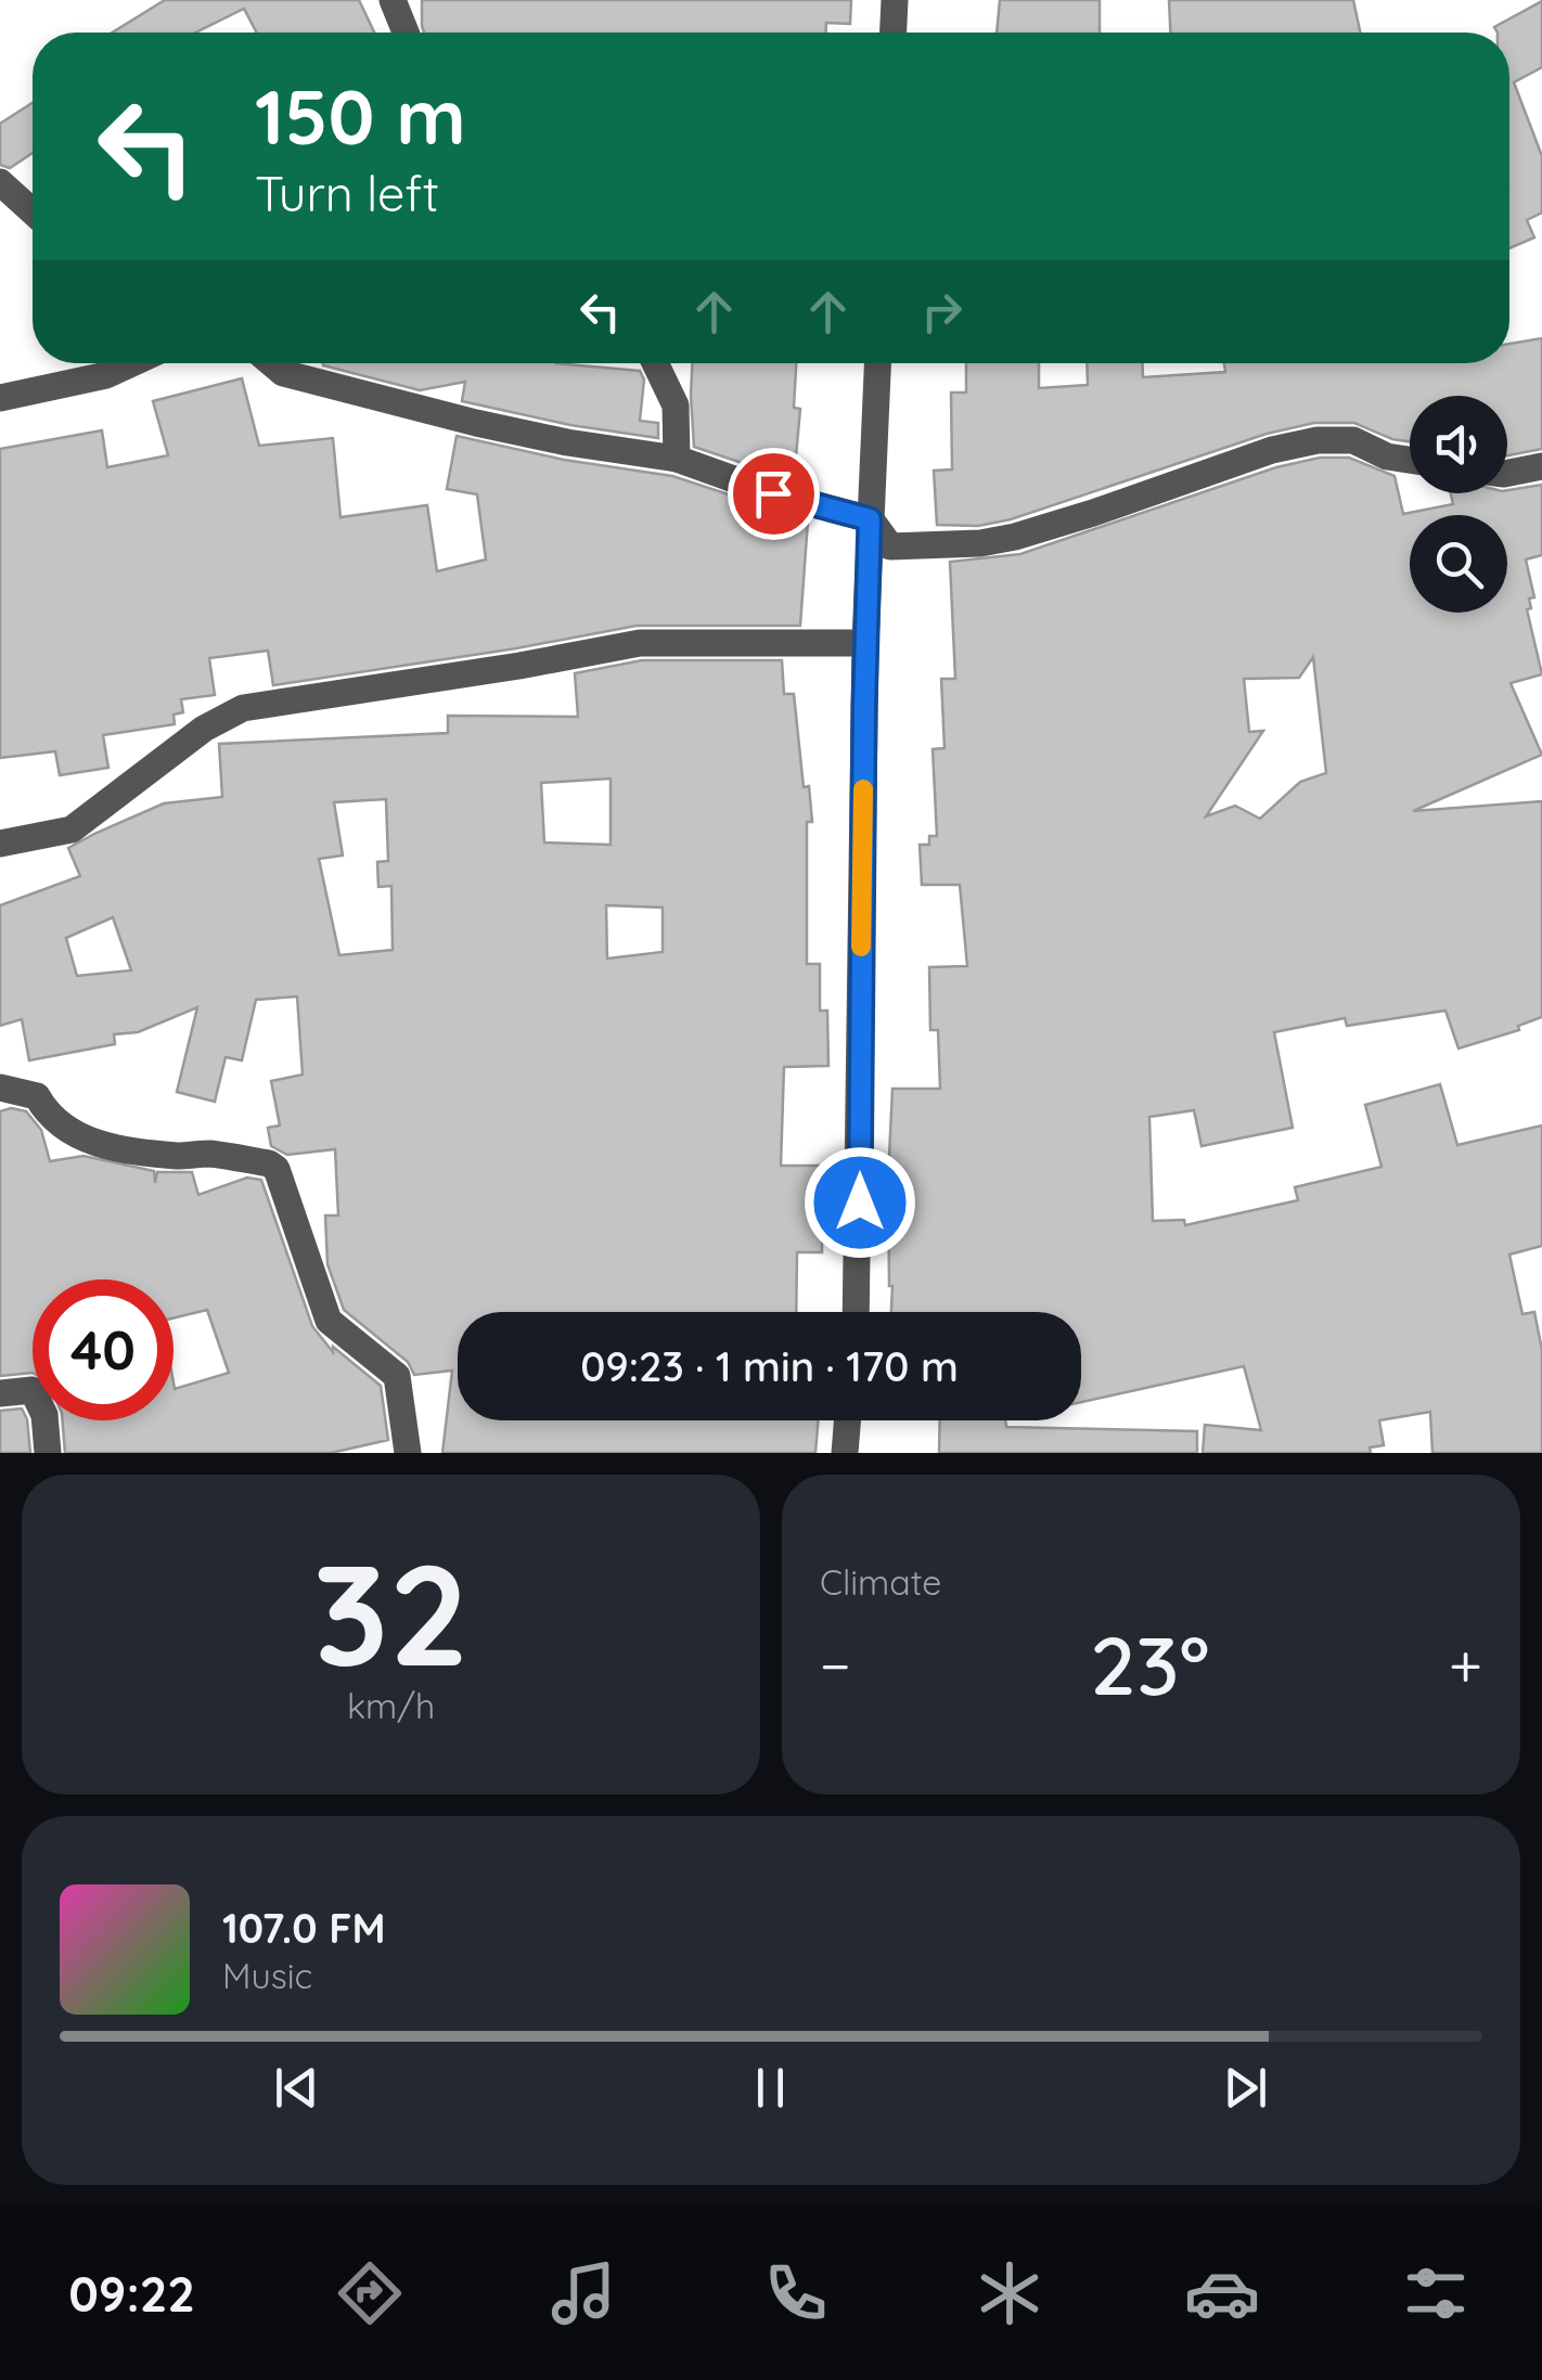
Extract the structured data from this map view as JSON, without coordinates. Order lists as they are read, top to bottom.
{
  "page": {
    "turn": ["150 m", "Turn left"],
    "limit": "40",
    "trip": "09:23 · 1 min · 170 m",
    "tile": [
      ["32", "km/h"],
      "Climate"
    ],
    "heat": ["−", "23°", "+"],
    "song": ["107.0 FM", "Music"],
    "tabs": "09:22"
  }
}
